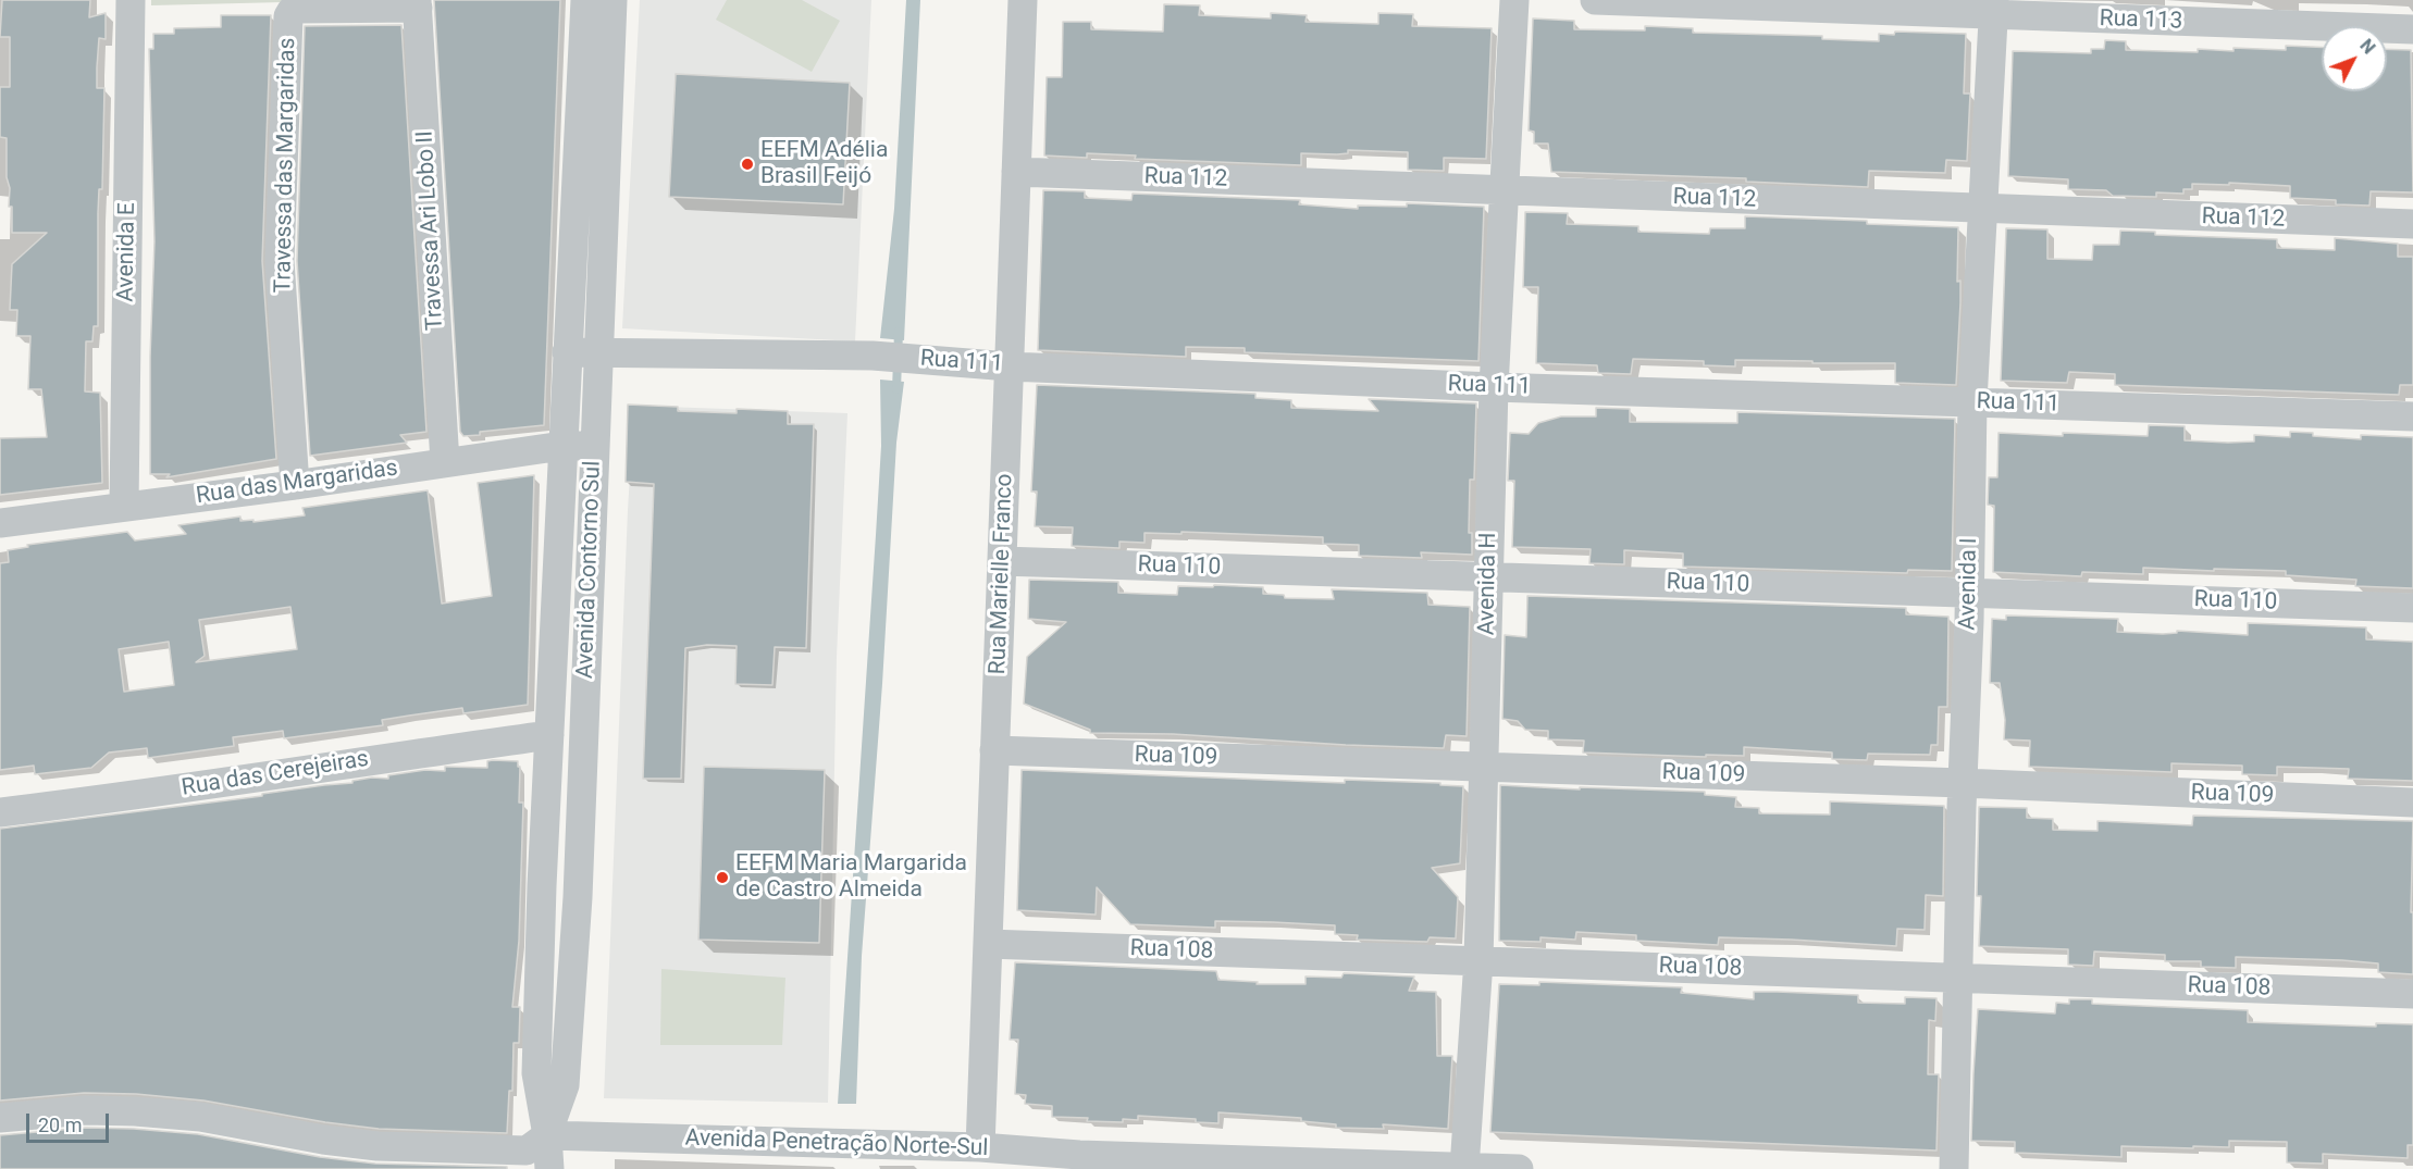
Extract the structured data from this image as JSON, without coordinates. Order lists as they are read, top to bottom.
{
  "streets": {
    "street": [
      "Rua 113",
      "Travessa das Margaridas",
      "Rua 112",
      "Travessa Ari Lobo II",
      "Avenida E",
      "Rua 111",
      "Rua das Margaridas",
      "Rua 110",
      "Avenida Contorno Sul",
      "Rua Marielle Franco",
      "Avenida H",
      "Avenida I",
      "Rua 109",
      "Rua das Cerejeiras",
      "Rua 108",
      "Avenida Penetração Norte-Sul"
    ]
  },
  "crossings": [
    ["Rua 113", "Avenida I"],
    ["Travessa das Margaridas", "Travessa Ari Lobo II"],
    ["Travessa das Margaridas", "Rua das Margaridas"],
    ["Rua 112", "Rua Marielle Franco"],
    ["Rua 112", "Avenida H"],
    ["Rua 112", "Avenida I"],
    ["Travessa Ari Lobo II", "Rua das Margaridas"],
    ["Avenida E", "Rua das Margaridas"],
    ["Rua 111", "Avenida Contorno Sul"],
    ["Rua 111", "Rua Marielle Franco"],
    ["Rua 111", "Avenida H"],
    ["Rua 111", "Avenida I"],
    ["Rua das Margaridas", "Avenida Contorno Sul"],
    ["Rua 110", "Rua Marielle Franco"],
    ["Rua 110", "Avenida H"],
    ["Rua 110", "Avenida I"],
    ["Avenida Contorno Sul", "Rua das Cerejeiras"],
    ["Avenida Contorno Sul", "Avenida Penetração Norte-Sul"],
    ["Rua Marielle Franco", "Rua 109"],
    ["Rua Marielle Franco", "Rua 108"],
    ["Rua Marielle Franco", "Avenida Penetração Norte-Sul"],
    ["Avenida H", "Rua 109"],
    ["Avenida H", "Rua 108"],
    ["Avenida H", "Avenida Penetração Norte-Sul"],
    ["Avenida I", "Rua 109"],
    ["Avenida I", "Rua 108"]
  ],
  "places": ["EEFM Adélia Brasil Feijó", "EEFM Maria Margarida de Castro Almeida"],
  "scale_bar": "20 m",
  "north": "top right"
}
